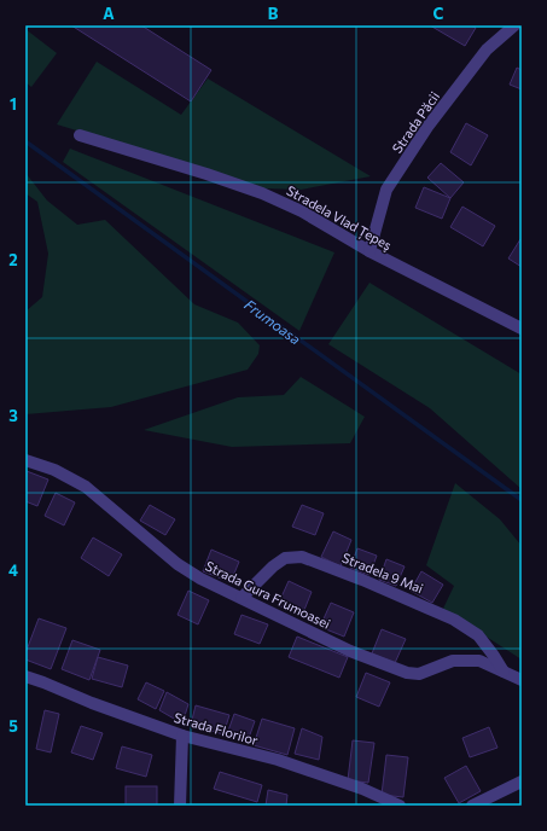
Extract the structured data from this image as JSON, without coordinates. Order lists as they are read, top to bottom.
{
  "streets": {
    "street": [
      "Strada Păcii",
      "Stradela Vlad Țepeş",
      "Stradela 9 Mai",
      "Strada Gura Frumoasei",
      "Strada Florilor"
    ]
  },
  "crossings": [
    ["Strada Păcii", "Stradela Vlad Țepeş"],
    ["Stradela 9 Mai", "Strada Gura Frumoasei"]
  ],
  "water": ["Frumoasa"],
  "grid": {
    "columns": ["A", "B", "C"],
    "rows": [
      "1",
      "2",
      "3",
      "4",
      "5"
    ]
  }
}
